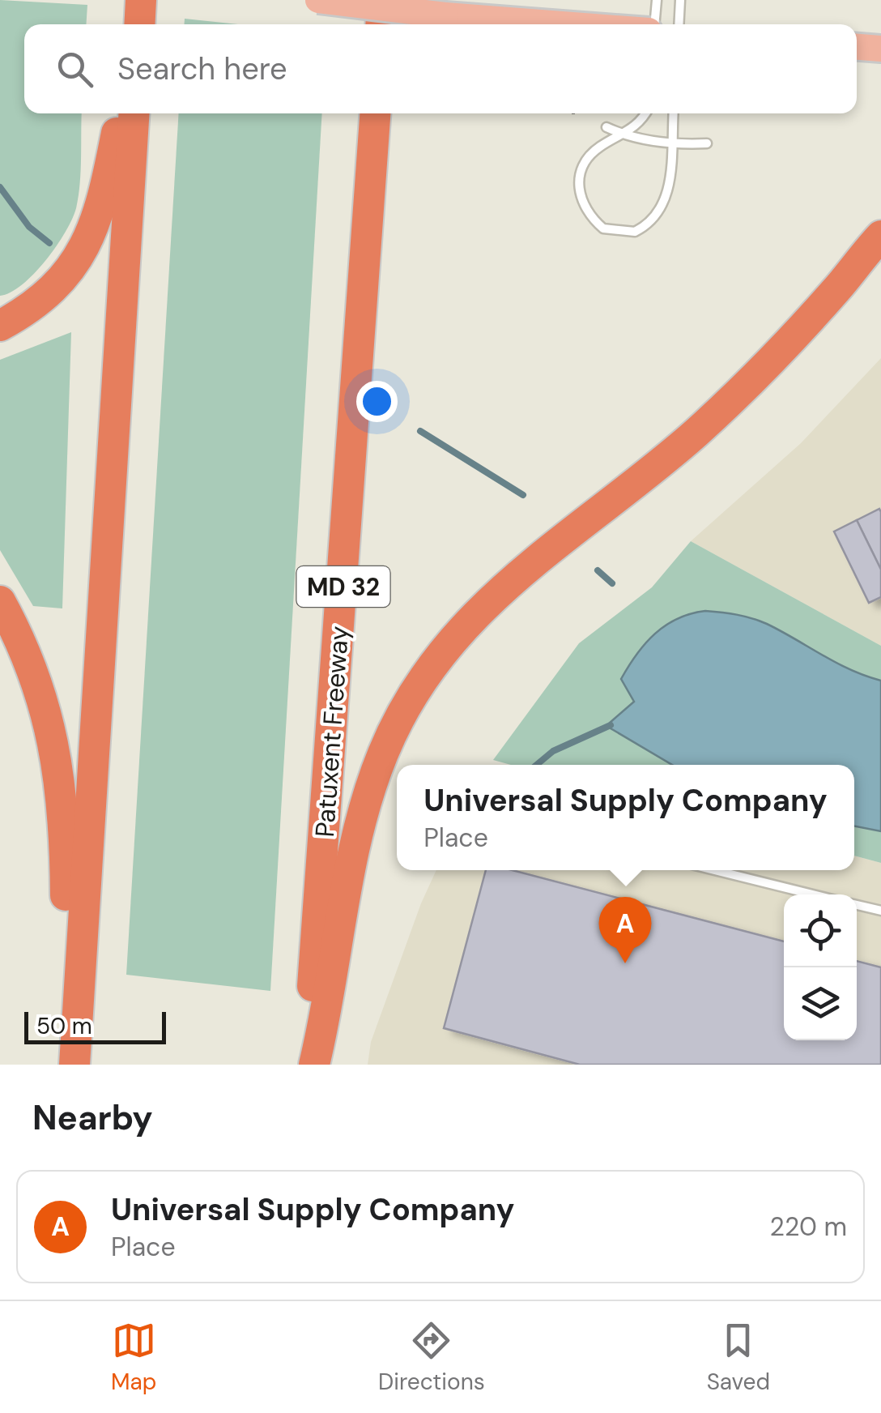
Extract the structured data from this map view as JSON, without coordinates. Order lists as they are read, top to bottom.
{
  "streets": {
    "highway": ["MD 32", "Patuxent Freeway"]
  },
  "scale_bar": "50 m",
  "page": {
    "search": "Search here",
    "popup": ["Universal Supply Company", "Place"],
    "pins": "A",
    "scale": "50 m",
    "heading": "Nearby",
    "list": [
      {
        "mark": "A",
        "name": "Universal Supply Company",
        "note": "Place",
        "value": "220 m"
      }
    ],
    "nav": ["Map", "Directions", "Saved"]
  }
}
